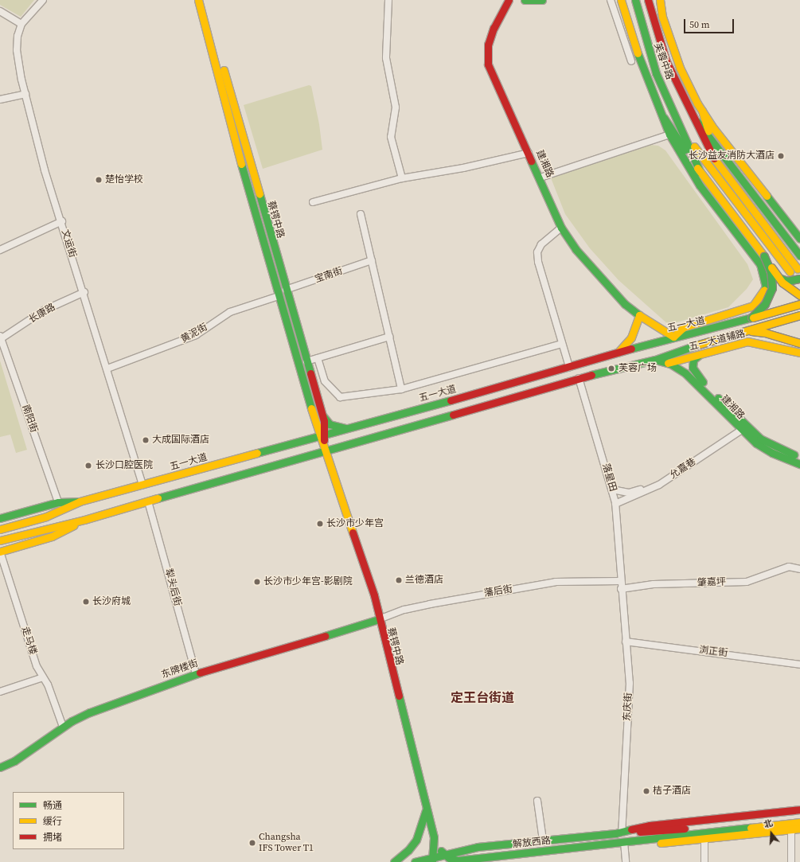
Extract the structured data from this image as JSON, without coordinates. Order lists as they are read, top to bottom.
{
  "streets": {
    "main road": [
      "芙蓉中路",
      "建湘路",
      "蔡锷中路",
      "五一大道",
      "五一大道辅路",
      "东牌楼街",
      "解放西路"
    ],
    "street": [
      "文运街",
      "宝南街",
      "长康路",
      "黄泥街",
      "南阳街",
      "允嘉巷",
      "落星田",
      "肇嘉坪",
      "犁头后街",
      "藩后街",
      "走马楼",
      "浏正街",
      "东庆街"
    ]
  },
  "crossings": [
    ["建湘路", "五一大道"],
    ["建湘路", "五一大道辅路"],
    ["建湘路", "允嘉巷"],
    ["蔡锷中路", "宝南街"],
    ["蔡锷中路", "五一大道"],
    ["蔡锷中路", "黄泥街"],
    ["蔡锷中路", "藩后街"],
    ["蔡锷中路", "东牌楼街"],
    ["蔡锷中路", "解放西路"],
    ["文运街", "长康路"],
    ["文运街", "五一大道"],
    ["文运街", "黄泥街"],
    ["长康路", "南阳街"],
    ["五一大道", "五一大道辅路"],
    ["五一大道", "南阳街"],
    ["允嘉巷", "落星田"],
    ["落星田", "藩后街"],
    ["落星田", "东庆街"],
    ["肇嘉坪", "东庆街"],
    ["犁头后街", "东牌楼街"],
    ["藩后街", "东牌楼街"],
    ["藩后街", "东庆街"],
    ["走马楼", "东牌楼街"],
    ["浏正街", "东庆街"],
    ["东庆街", "解放西路"]
  ],
  "districts": ["定王台街道"],
  "places": [
    "长沙益友消防大酒店",
    "楚怡学校",
    "芙蓉广场",
    "大成国际酒店",
    "长沙口腔医院",
    "长沙市少年宫",
    "兰德酒店",
    "长沙市少年宫-影剧院",
    "长沙府城",
    "桔子酒店",
    "Changsha IFS Tower T1"
  ],
  "legend": ["畅通", "缓行", "拥堵"],
  "scale_bar": "50 m",
  "north": "top"
}
